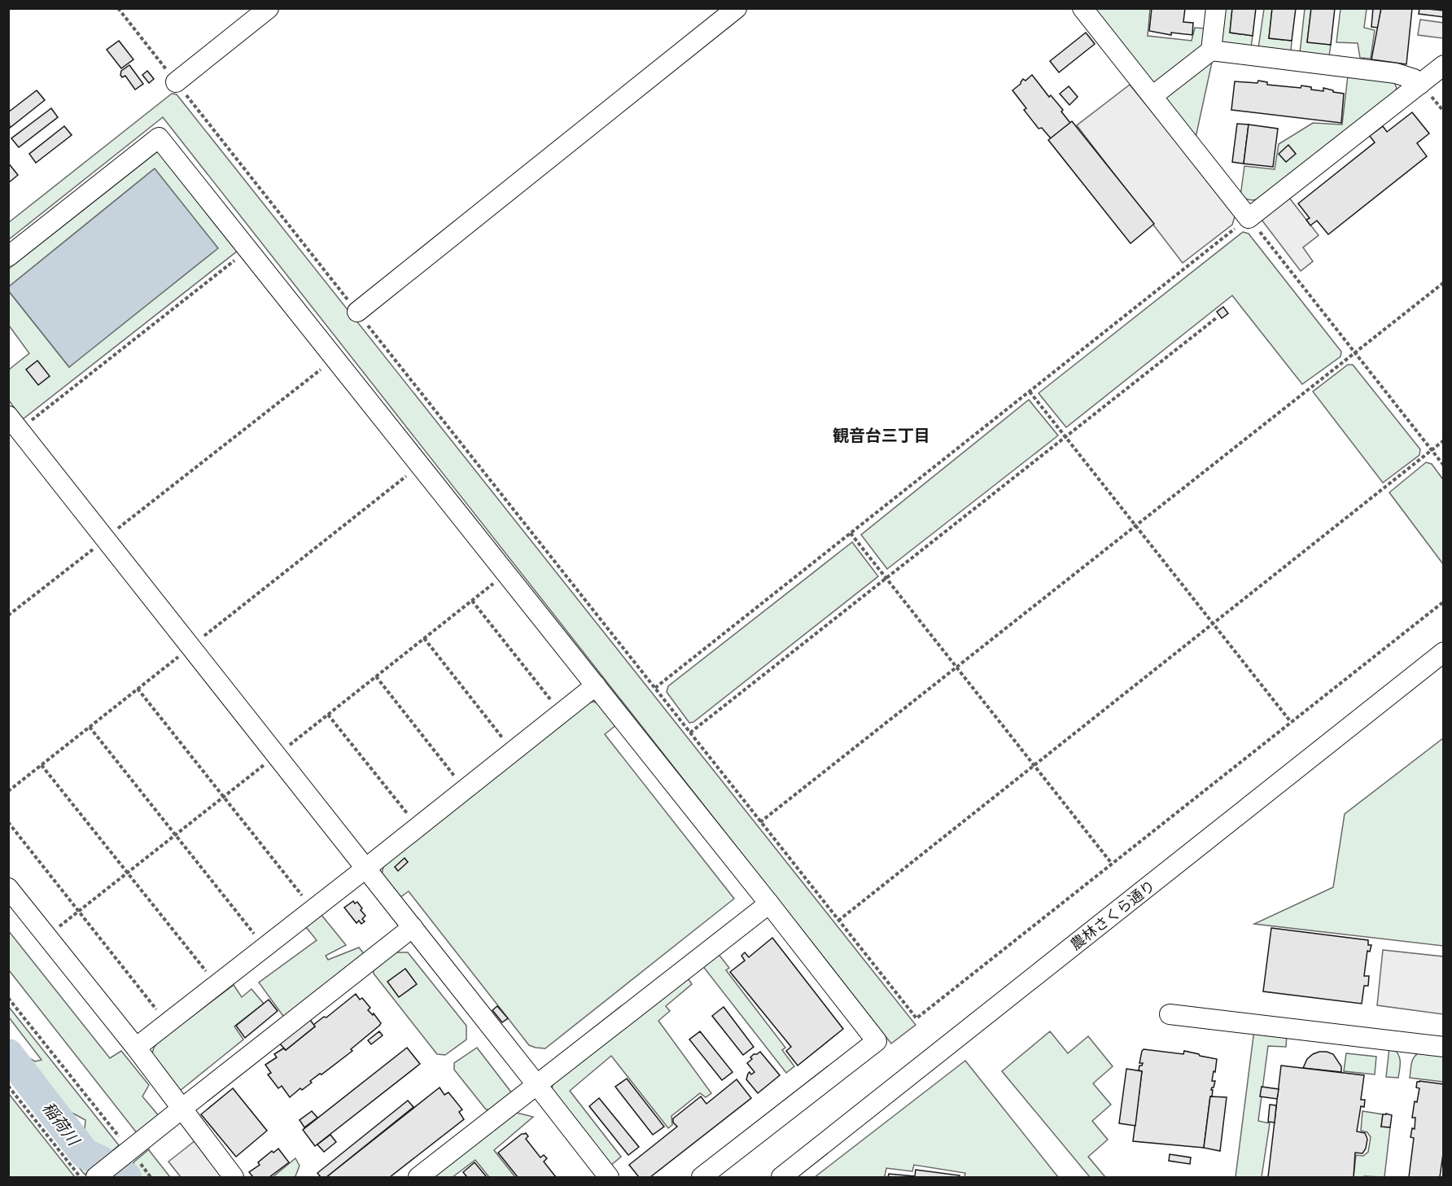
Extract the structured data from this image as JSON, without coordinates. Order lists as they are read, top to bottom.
{
  "streets": {
    "street": ["農林さくら通り"]
  },
  "districts": ["観音台三丁目"],
  "water": ["稲荷川"]
}
